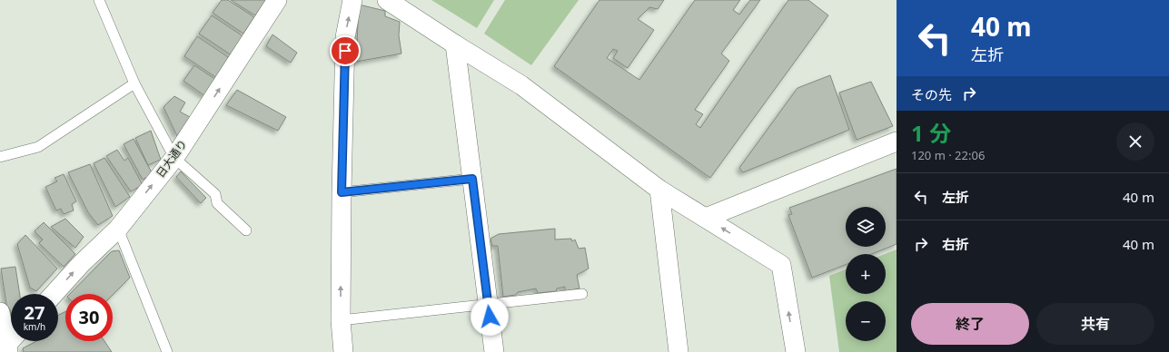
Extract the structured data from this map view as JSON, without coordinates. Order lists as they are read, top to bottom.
{
  "streets": {
    "street": ["日大通り"]
  },
  "one_way": ["日大通り"],
  "page": {
    "turn": ["40 m", "左折"],
    "then": "その先",
    "heading": ["1 分", "120 m · 22:06"],
    "list": [
      {
        "name": "左折",
        "value": "40 m"
      },
      {
        "name": "右折",
        "value": "40 m"
      }
    ],
    "map_buttons": ["+", "−"],
    "speed": "27 km/h",
    "limit": "30",
    "buttons": ["終了", "共有"]
  }
}
